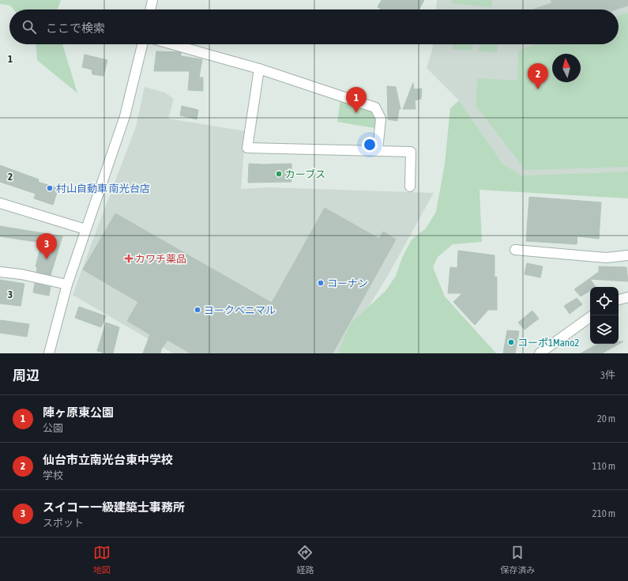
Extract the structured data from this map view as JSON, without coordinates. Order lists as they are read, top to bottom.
{
  "places": {
    "other": [
      "カーブス",
      "村山自動車 南光台店",
      "コーナン",
      "ヨークベニマル",
      "コーポ1Mano2"
    ],
    "health": ["カワチ薬品"]
  },
  "north": "top",
  "page": {
    "search": "ここで検索",
    "pins": ["2", "1", "3"],
    "heading": ["周辺", "3件"],
    "list": [
      {
        "mark": "1",
        "name": "陣ヶ原東公園",
        "note": "公園",
        "value": "20 m"
      },
      {
        "mark": "2",
        "name": "仙台市立南光台東中学校",
        "note": "学校",
        "value": "110 m"
      },
      {
        "mark": "3",
        "name": "スイコー一級建築士事務所",
        "note": "スポット",
        "value": "210 m"
      }
    ],
    "nav": ["地図", "経路", "保存済み"]
  },
  "grid": {
    "rows": ["1", "2", "3"]
  }
}
